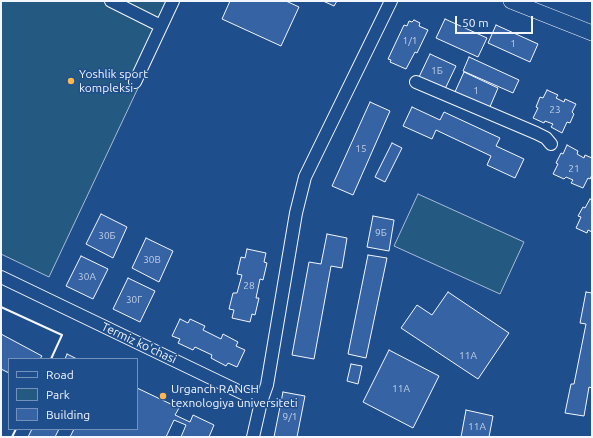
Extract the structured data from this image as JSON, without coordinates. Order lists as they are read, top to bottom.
{
  "streets": {
    "street": ["Termiz ko'chasi"]
  },
  "places": ["Yoshlik sport kompleksi", "Urganch RANCH texnologiya universiteti"],
  "house_numbers": [
    "1/1",
    "1",
    "1Б",
    "1",
    "23",
    "15",
    "21",
    "9Б",
    "30Б",
    "30В",
    "30А",
    "28",
    "30Г",
    "11А",
    "11А",
    "9/1",
    "11A"
  ],
  "legend": ["Road", "Park", "Building"],
  "scale_bar": "50 m"
}
